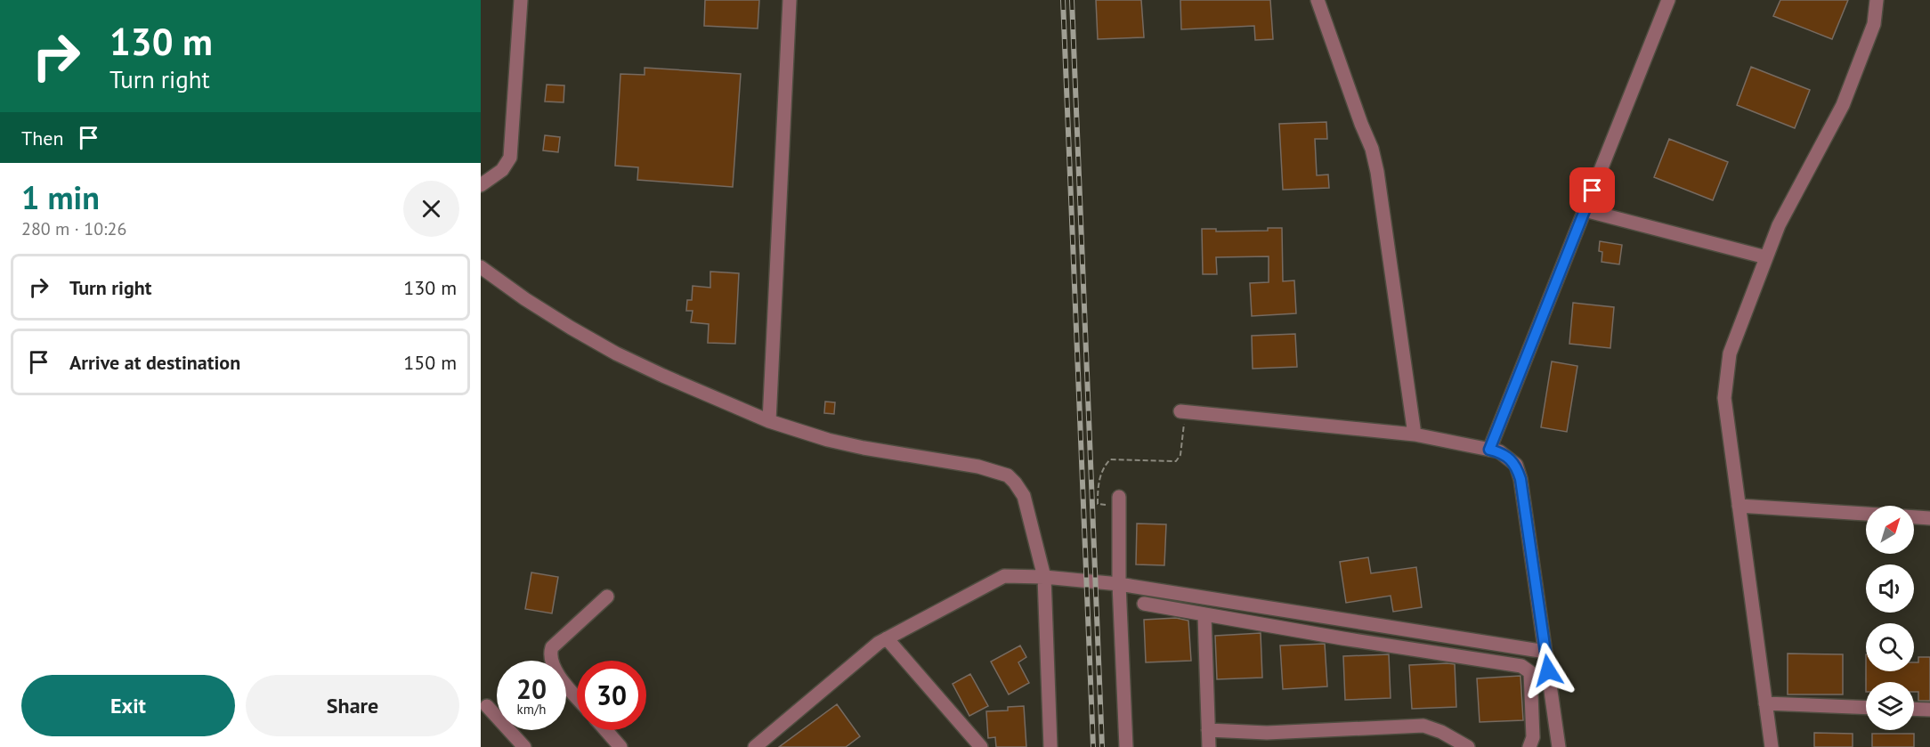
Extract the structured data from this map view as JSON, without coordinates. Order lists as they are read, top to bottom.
{
  "north": "top right",
  "page": {
    "turn": ["130 m", "Turn right"],
    "then": "Then",
    "heading": ["1 min", "280 m · 10:26"],
    "list": [
      {
        "name": "Turn right",
        "value": "130 m"
      },
      {
        "name": "Arrive at destination",
        "value": "150 m"
      }
    ],
    "speed": "20 km/h",
    "limit": "30",
    "buttons": ["Exit", "Share"]
  }
}
